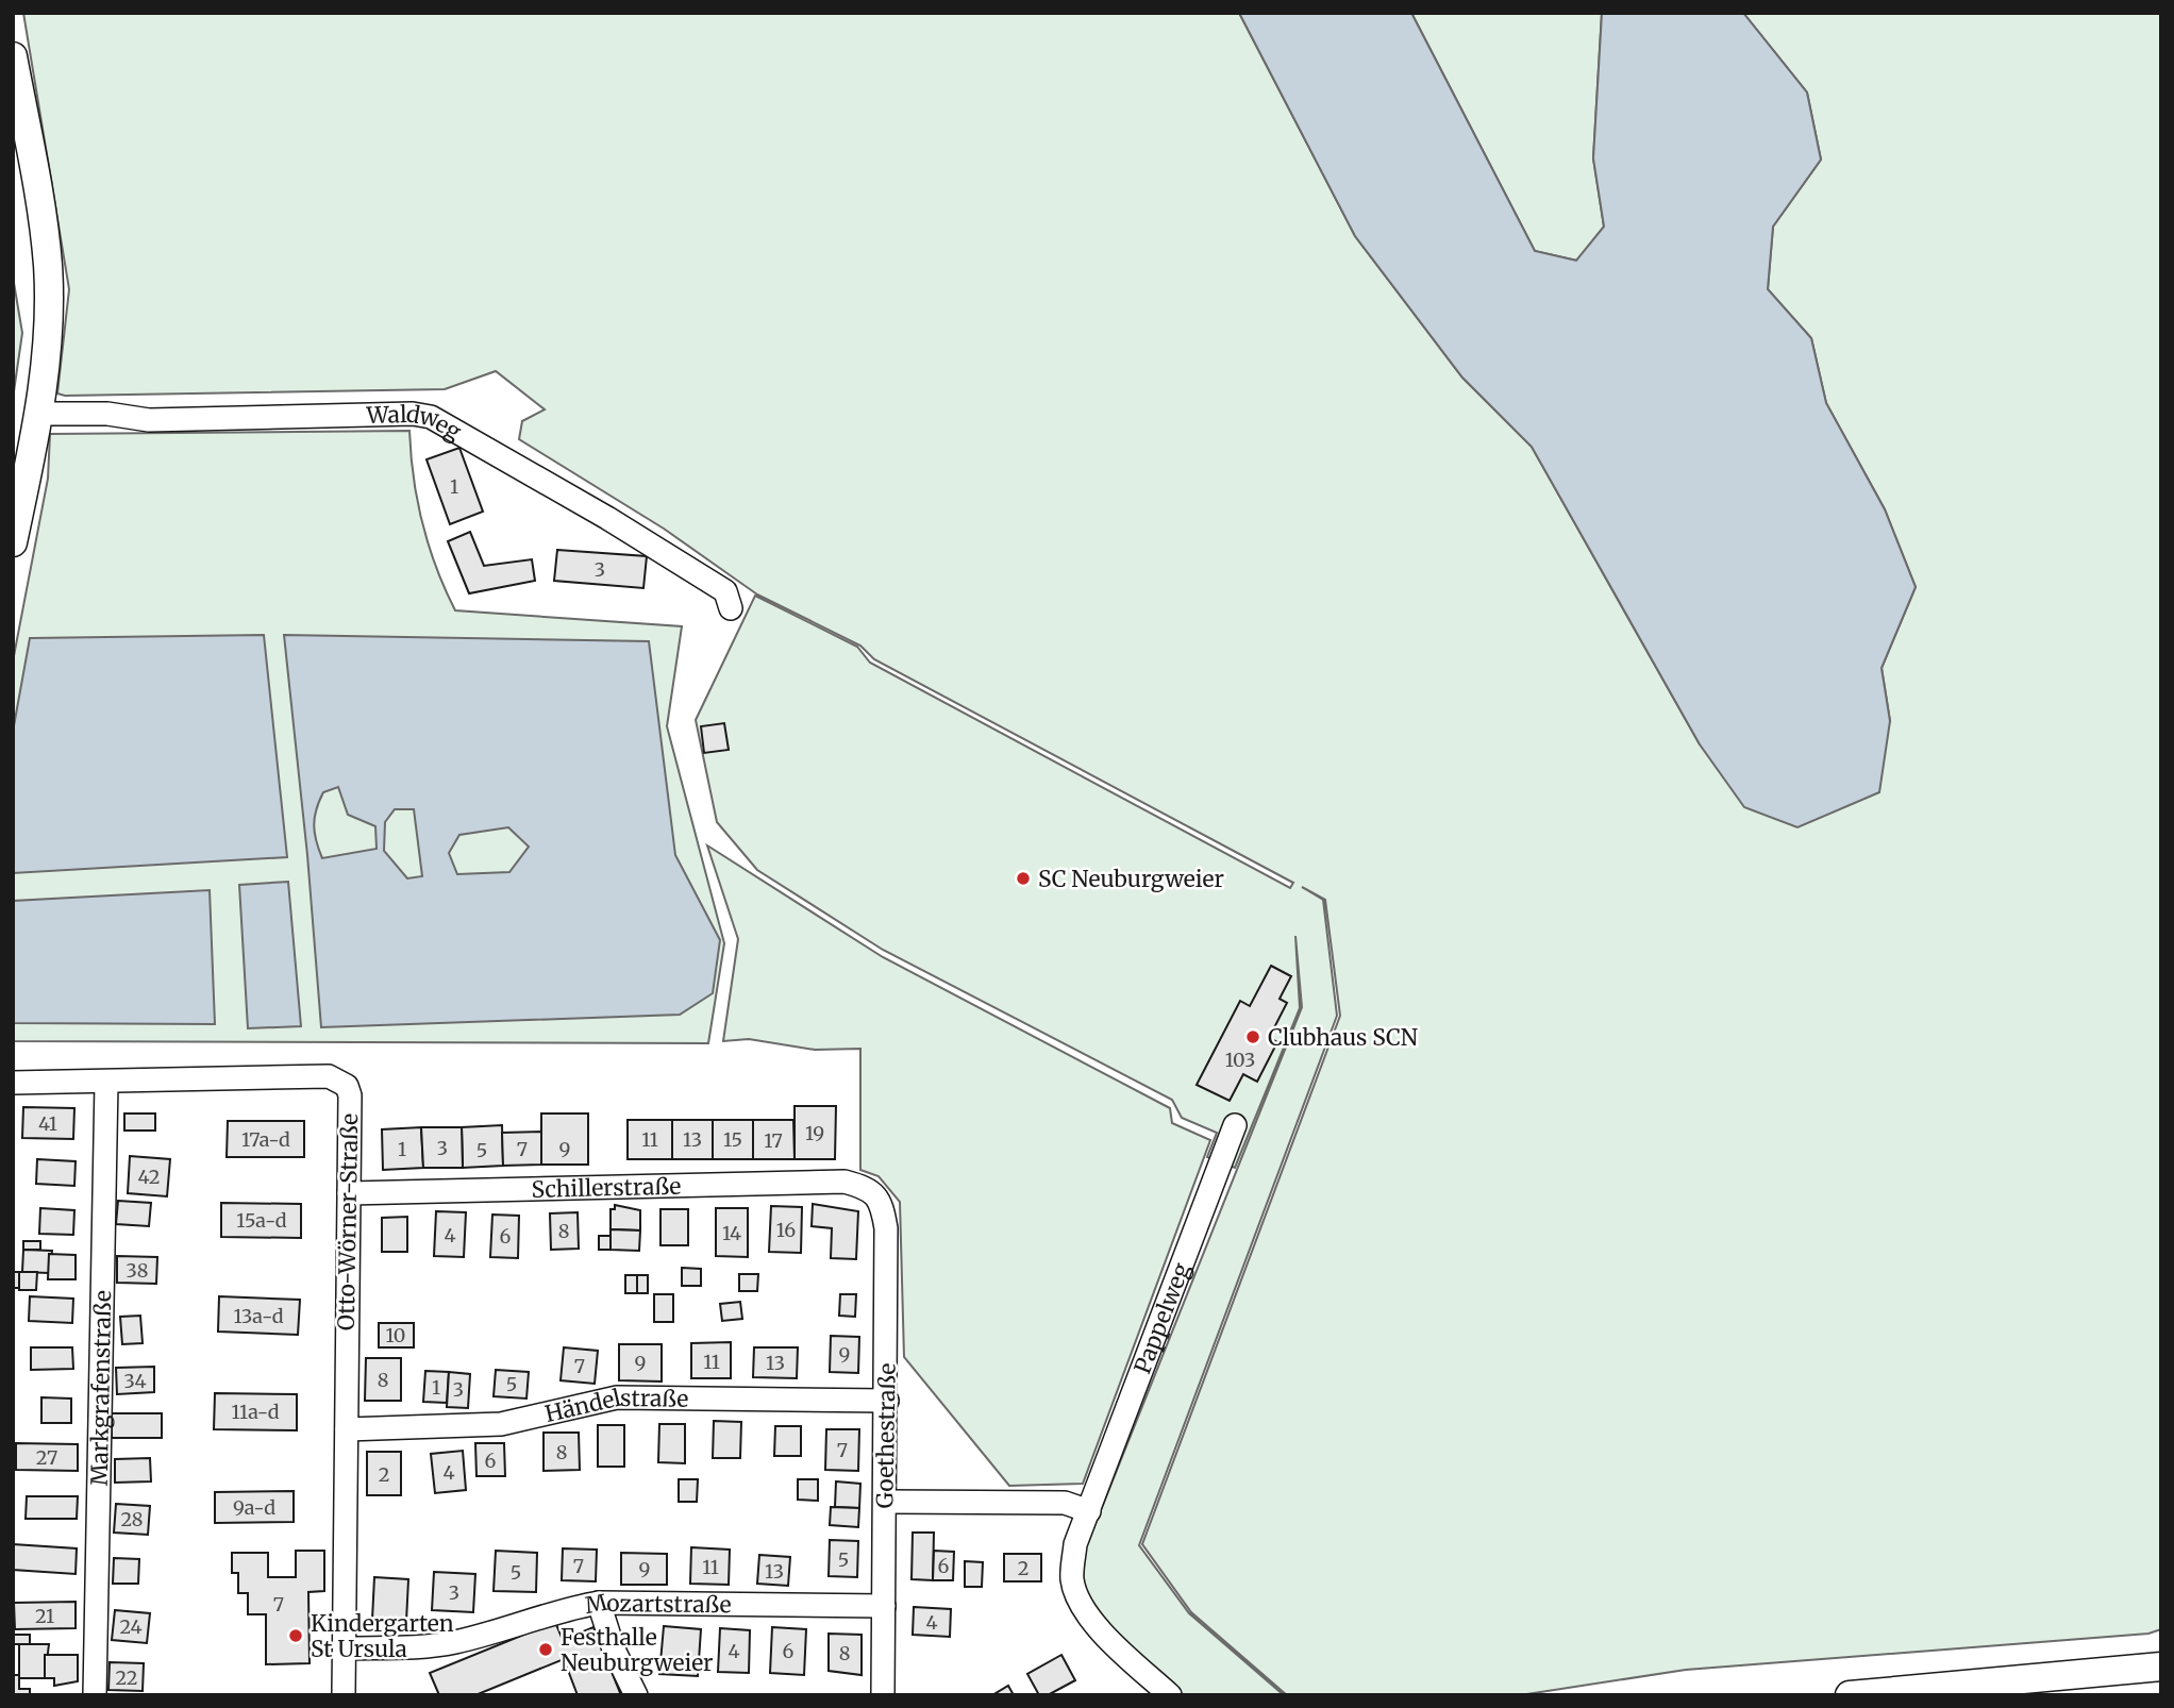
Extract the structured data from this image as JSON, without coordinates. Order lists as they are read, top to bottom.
{
  "streets": {
    "street": [
      "Waldweg",
      "Schillerstraße",
      "Otto-Wörner-Straße",
      "Pappelweg",
      "Markgrafenstraße",
      "Händelstraße",
      "Goethestraße",
      "Mozartstraße"
    ]
  },
  "crossings": [
    ["Schillerstraße", "Otto-Wörner-Straße"],
    ["Schillerstraße", "Goethestraße"],
    ["Otto-Wörner-Straße", "Markgrafenstraße"],
    ["Otto-Wörner-Straße", "Händelstraße"],
    ["Otto-Wörner-Straße", "Mozartstraße"],
    ["Händelstraße", "Goethestraße"],
    ["Goethestraße", "Mozartstraße"]
  ],
  "places": [
    "SC Neuburgweier",
    "Clubhaus SCN",
    "Kindergarten St Ursula",
    "Festhalle Neuburgweier"
  ],
  "house_numbers": [
    "1",
    "3",
    "103",
    "41",
    "19",
    "17a-d",
    "11",
    "13",
    "15",
    "17",
    "3",
    "1",
    "7",
    "9",
    "5",
    "42",
    "15a-d",
    "16",
    "8",
    "14",
    "4",
    "6",
    "38",
    "13a-d",
    "10",
    "9",
    "11",
    "9",
    "13",
    "7",
    "8",
    "34",
    "5",
    "1",
    "3",
    "11a-d",
    "7",
    "8",
    "27",
    "6",
    "4",
    "2",
    "9a-d",
    "28",
    "5",
    "7",
    "6",
    "11",
    "2",
    "9",
    "13",
    "5",
    "3",
    "7",
    "21",
    "4",
    "24",
    "4",
    "6",
    "8",
    "22"
  ]
}
